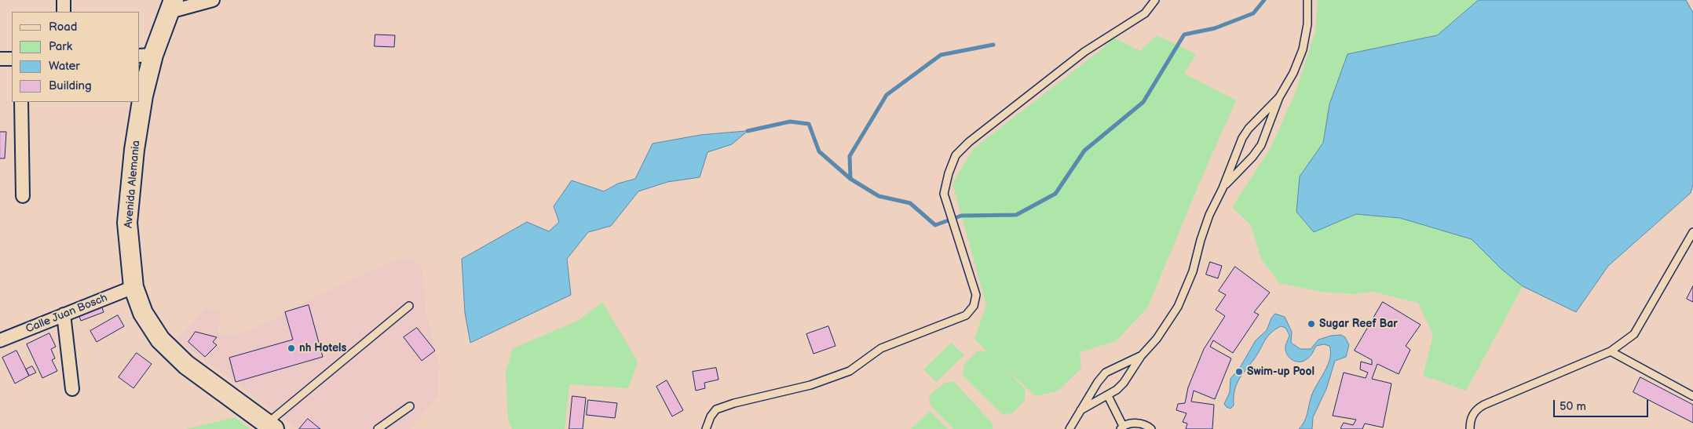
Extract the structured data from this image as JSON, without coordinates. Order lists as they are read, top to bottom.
{
  "streets": {
    "street": ["Avenida Alemania", "Calle Juan Bosch"]
  },
  "crossings": [
    ["Avenida Alemania", "Calle Juan Bosch"]
  ],
  "places": ["Sugar Reef Bar", "nh Hotels", "Swim-up Pool"],
  "legend": [
    "Road",
    "Park",
    "Water",
    "Building"
  ],
  "scale_bar": "50 m"
}
